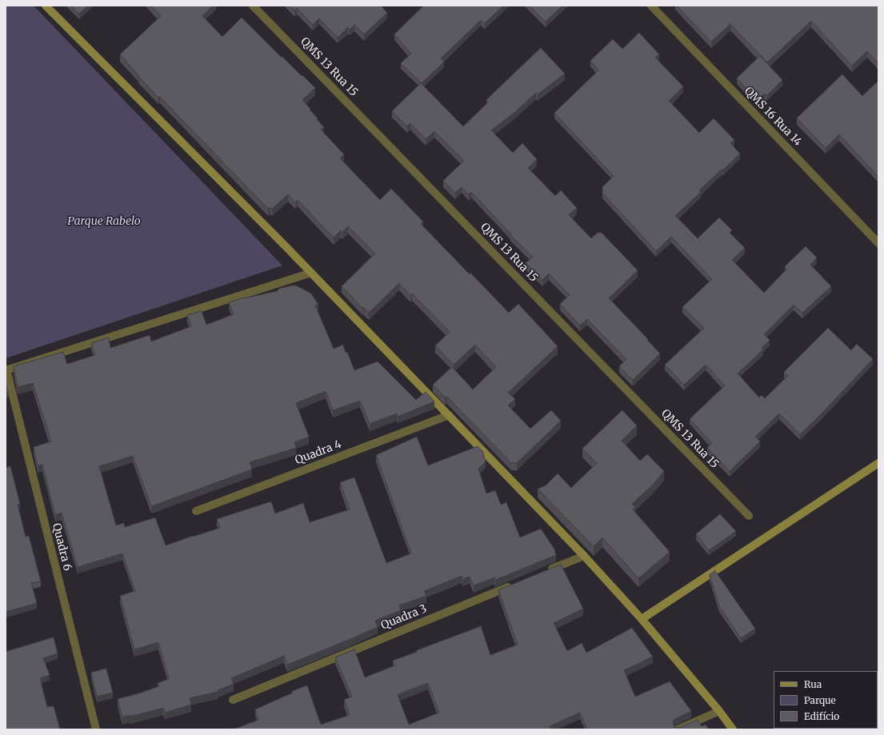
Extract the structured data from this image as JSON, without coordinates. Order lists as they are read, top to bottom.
{
  "streets": {
    "street": [
      "QMS 13 Rua 15",
      "QMS 16 Rua 14",
      "Quadra 4",
      "Quadra 6",
      "Quadra 3"
    ]
  },
  "parks": ["Parque Rabelo"],
  "legend": ["Rua", "Parque", "Edifício"]
}
